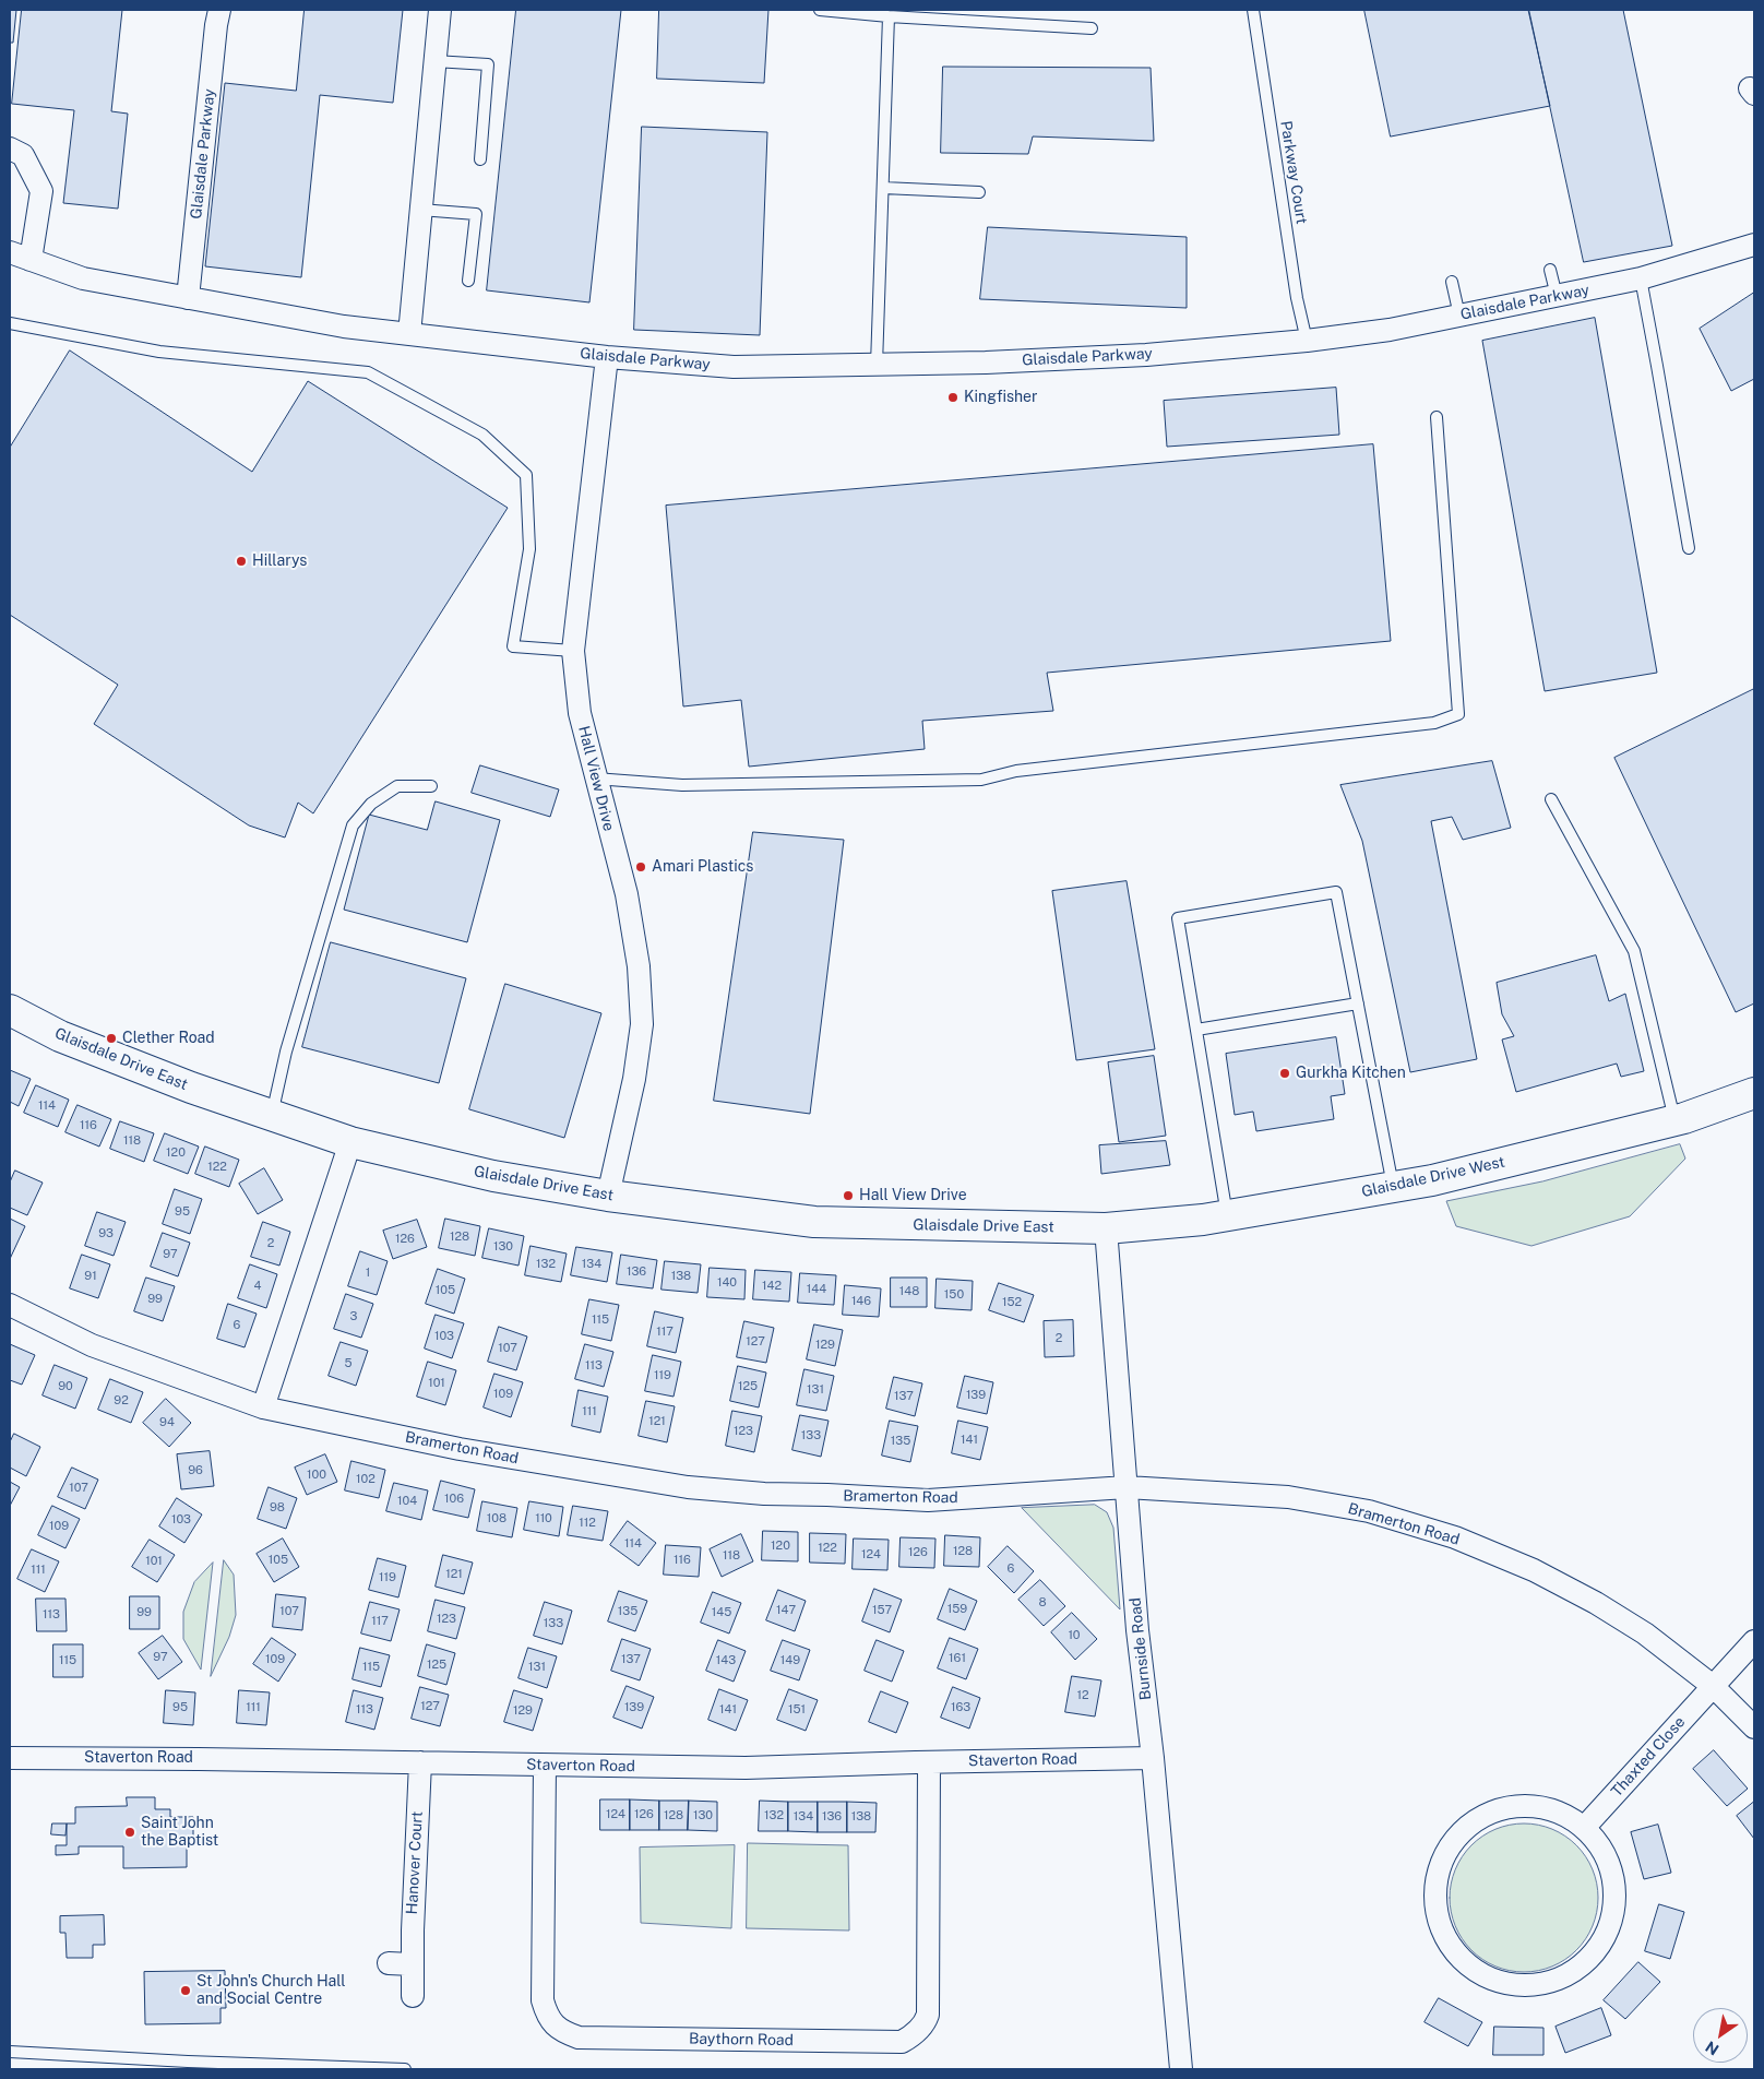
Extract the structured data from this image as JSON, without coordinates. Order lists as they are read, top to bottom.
{
  "streets": {
    "street": [
      "Glaisdale Parkway",
      "Hall View Drive",
      "Glaisdale Drive East",
      "Glaisdale Drive West",
      "Bramerton Road",
      "Burnside Road",
      "Thaxted Close",
      "Staverton Road",
      "Hanover Court",
      "Baythorn Road"
    ],
    "lane": ["Parkway Court"]
  },
  "crossings": [
    ["Glaisdale Parkway", "Parkway Court"],
    ["Glaisdale Parkway", "Hall View Drive"],
    ["Hall View Drive", "Glaisdale Drive East"],
    ["Glaisdale Drive East", "Glaisdale Drive West"],
    ["Glaisdale Drive East", "Burnside Road"],
    ["Glaisdale Drive West", "Burnside Road"],
    ["Bramerton Road", "Burnside Road"],
    ["Bramerton Road", "Thaxted Close"],
    ["Burnside Road", "Staverton Road"],
    ["Staverton Road", "Hanover Court"],
    ["Staverton Road", "Baythorn Road"]
  ],
  "places": [
    "Kingfisher",
    "Hillarys",
    "Amari Plastics",
    "Clether Road",
    "Gurkha Kitchen",
    "Hall View Drive",
    "Saint John the Baptist",
    "St John's Church Hall and Social Centre"
  ],
  "house_numbers": [
    "114",
    "116",
    "118",
    "120",
    "122",
    "95",
    "93",
    "128",
    "126",
    "2",
    "130",
    "97",
    "132",
    "134",
    "136",
    "1",
    "91",
    "138",
    "140",
    "4",
    "142",
    "144",
    "105",
    "148",
    "150",
    "99",
    "146",
    "152",
    "3",
    "115",
    "6",
    "117",
    "103",
    "2",
    "127",
    "129",
    "107",
    "5",
    "113",
    "119",
    "101",
    "90",
    "125",
    "131",
    "109",
    "139",
    "137",
    "92",
    "111",
    "121",
    "94",
    "123",
    "133",
    "141",
    "135",
    "96",
    "100",
    "102",
    "107",
    "106",
    "104",
    "98",
    "108",
    "110",
    "103",
    "112",
    "109",
    "114",
    "120",
    "122",
    "128",
    "126",
    "124",
    "118",
    "105",
    "116",
    "101",
    "6",
    "111",
    "121",
    "119",
    "8",
    "159",
    "147",
    "157",
    "107",
    "135",
    "99",
    "145",
    "113",
    "123",
    "117",
    "133",
    "10",
    "97",
    "161",
    "109",
    "137",
    "115",
    "143",
    "149",
    "125",
    "115",
    "131",
    "12",
    "127",
    "95",
    "111",
    "139",
    "163",
    "113",
    "141",
    "151",
    "129",
    "124",
    "126",
    "128",
    "130",
    "132",
    "134",
    "136",
    "138"
  ],
  "north": "bottom left"
}
